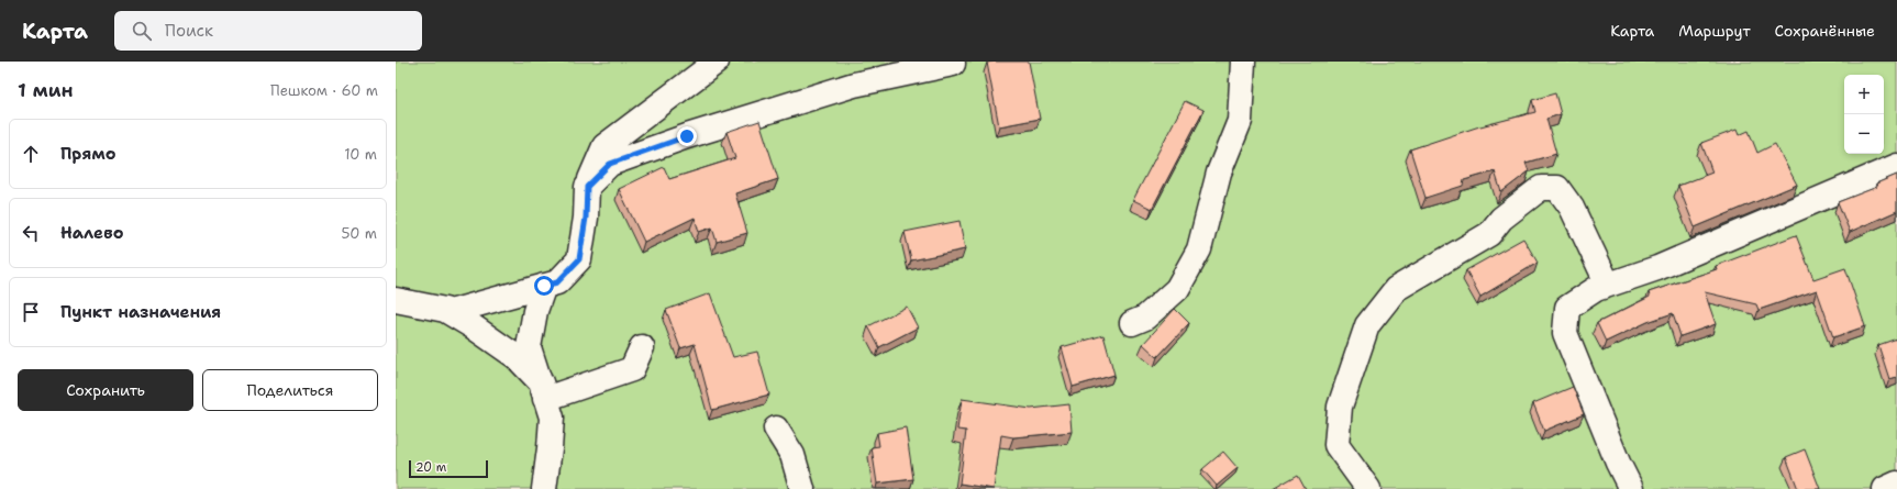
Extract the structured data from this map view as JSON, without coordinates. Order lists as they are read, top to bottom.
{
  "scale_bar": "20 m",
  "page": {
    "header": "Карта",
    "search": "Поиск",
    "nav": ["Карта", "Маршрут", "Сохранённые"],
    "heading": ["1 мин", "Пешком · 60 m"],
    "map_buttons": ["+", "−"],
    "list": [
      ["Прямо", "10 m"],
      ["Налево", "50 m"],
      "Пункт назначения"
    ],
    "buttons": ["Сохранить", "Поделиться"],
    "scale": "20 m"
  }
}
